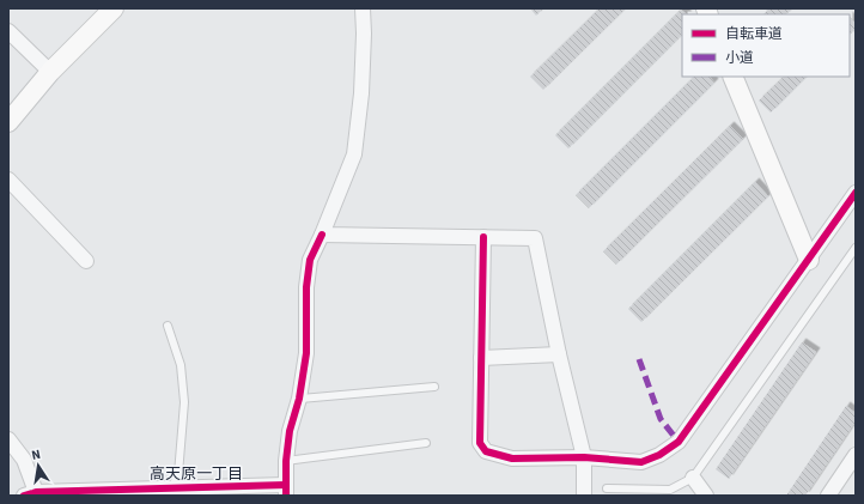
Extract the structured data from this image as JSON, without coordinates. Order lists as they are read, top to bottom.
{
  "districts": ["高天原一丁目"],
  "legend": ["自転車道", "小道"],
  "north": "top"
}
